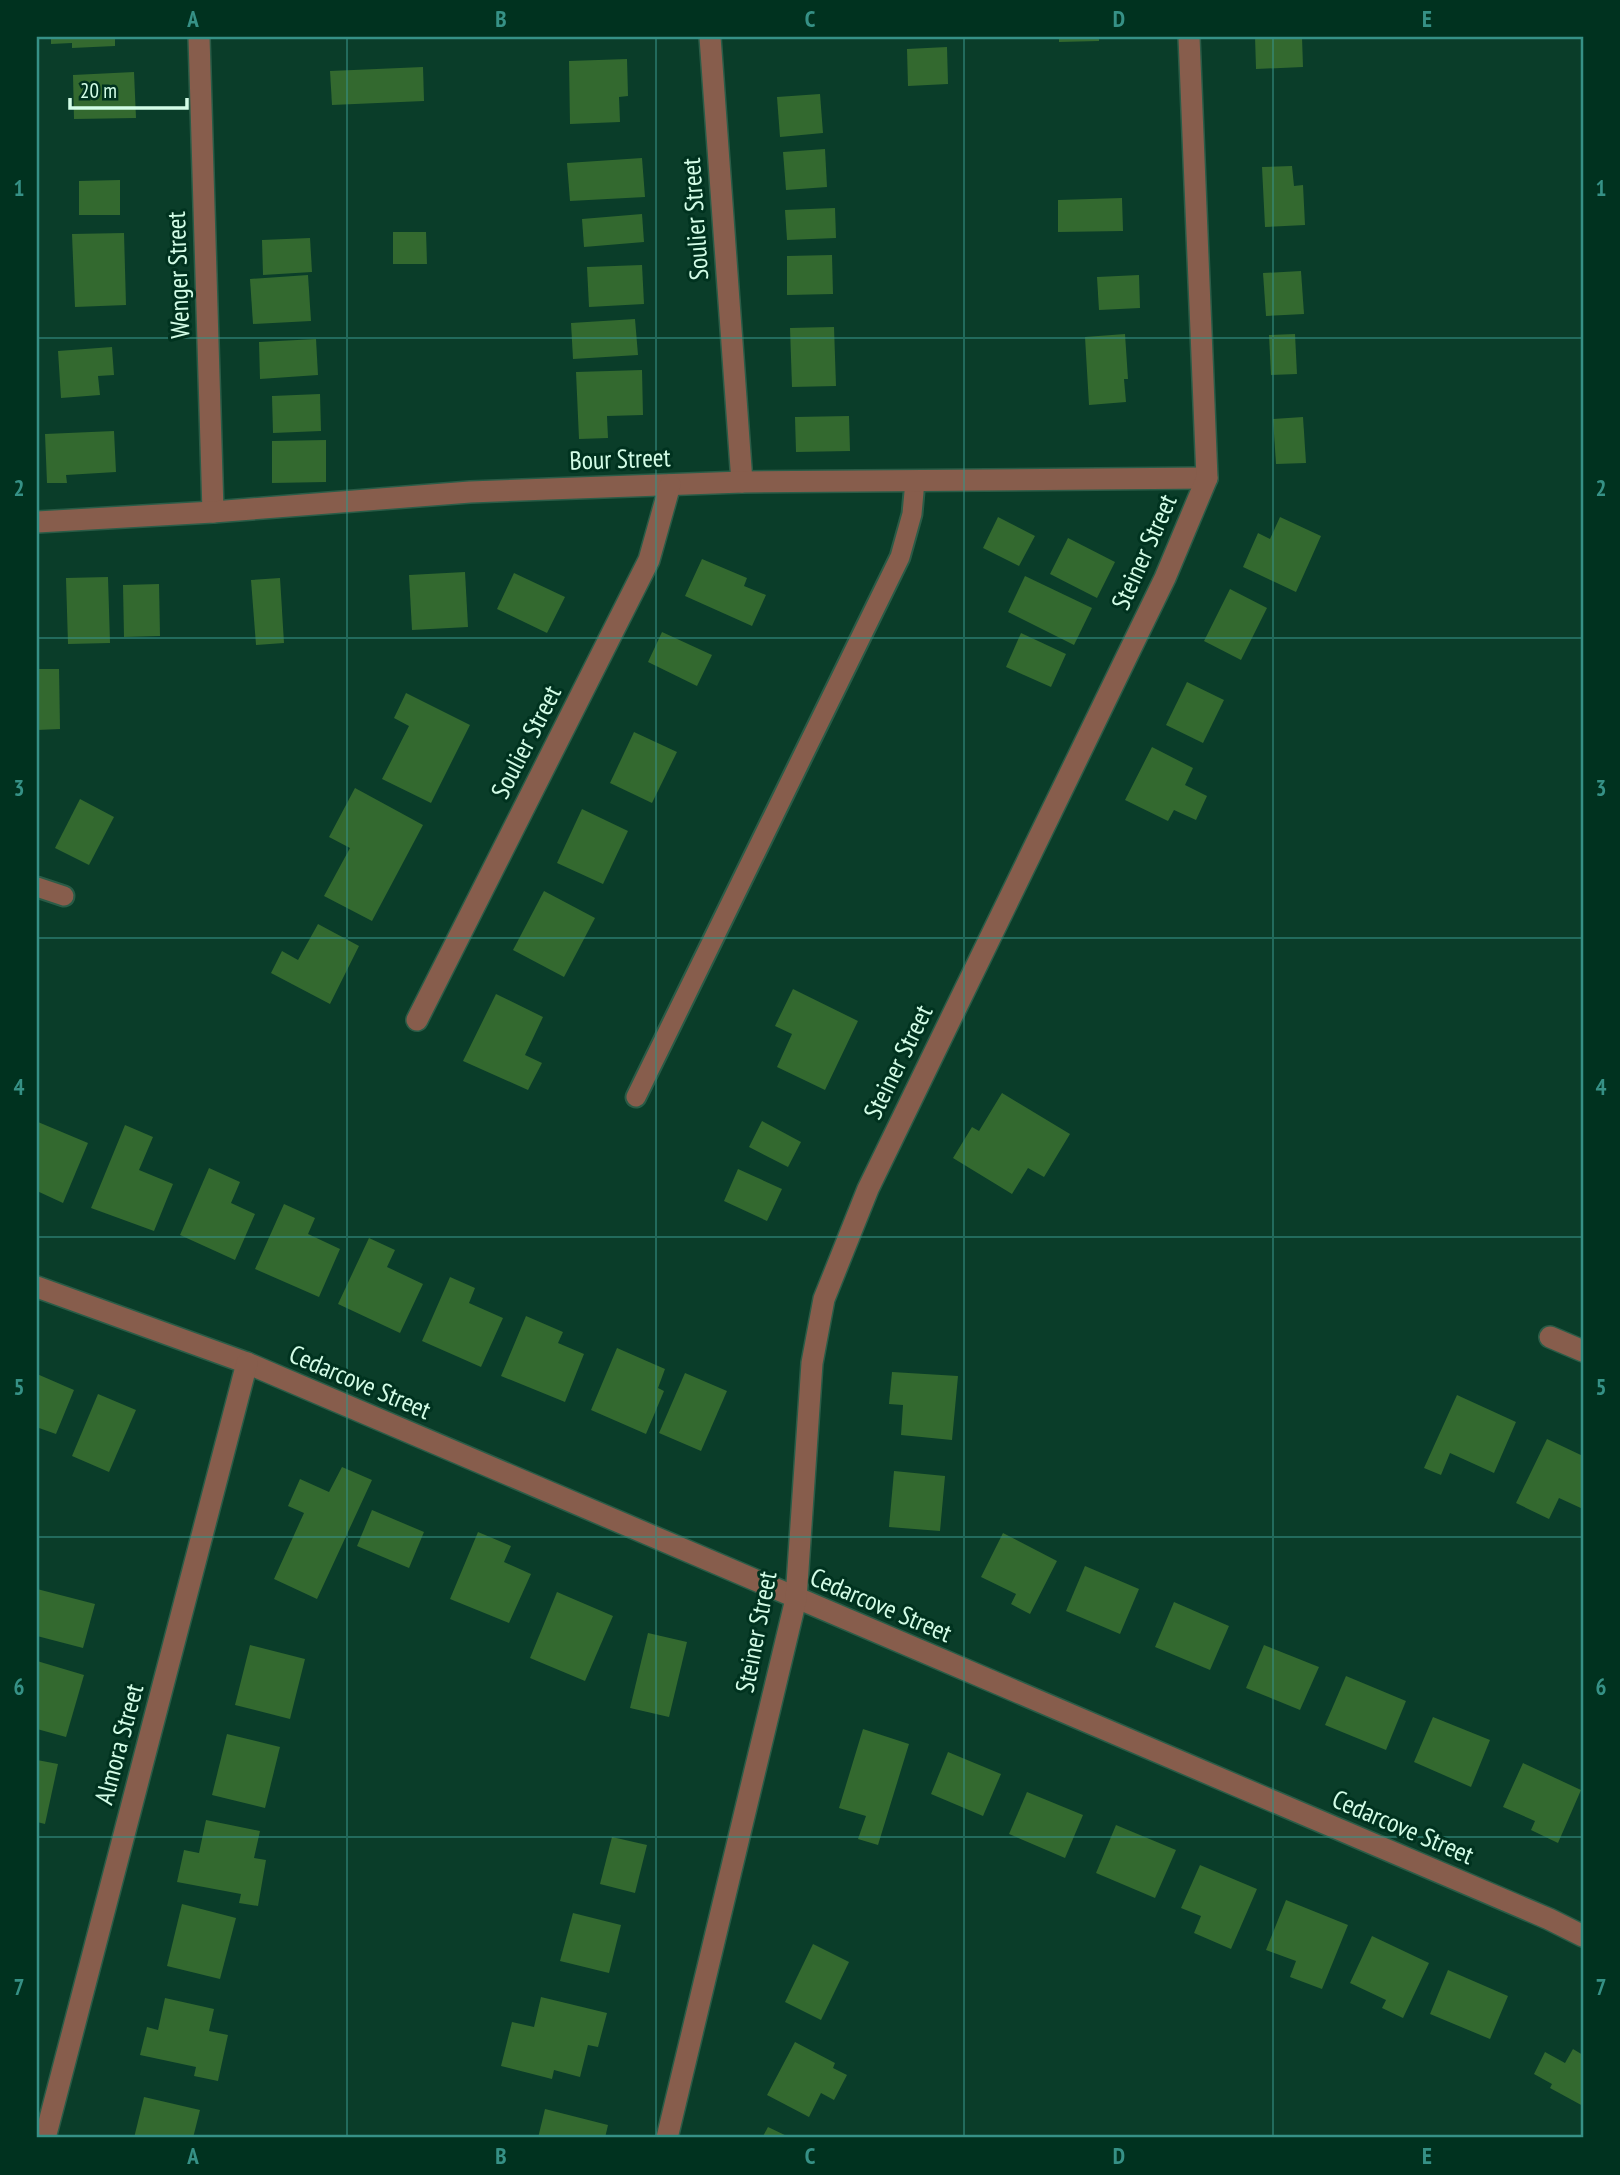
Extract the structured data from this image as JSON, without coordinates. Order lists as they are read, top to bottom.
{
  "streets": {
    "street": [
      "Soulier Street",
      "Wenger Street",
      "Bour Street",
      "Steiner Street",
      "Cedarcove Street",
      "Almora Street"
    ]
  },
  "crossings": [
    ["Soulier Street", "Bour Street"],
    ["Wenger Street", "Bour Street"],
    ["Bour Street", "Steiner Street"],
    ["Steiner Street", "Cedarcove Street"],
    ["Cedarcove Street", "Almora Street"]
  ],
  "scale_bar": "20 m",
  "grid": {
    "columns": [
      "A",
      "B",
      "C",
      "D",
      "E"
    ],
    "rows": [
      "1",
      "2",
      "3",
      "4",
      "5",
      "6",
      "7"
    ]
  }
}
